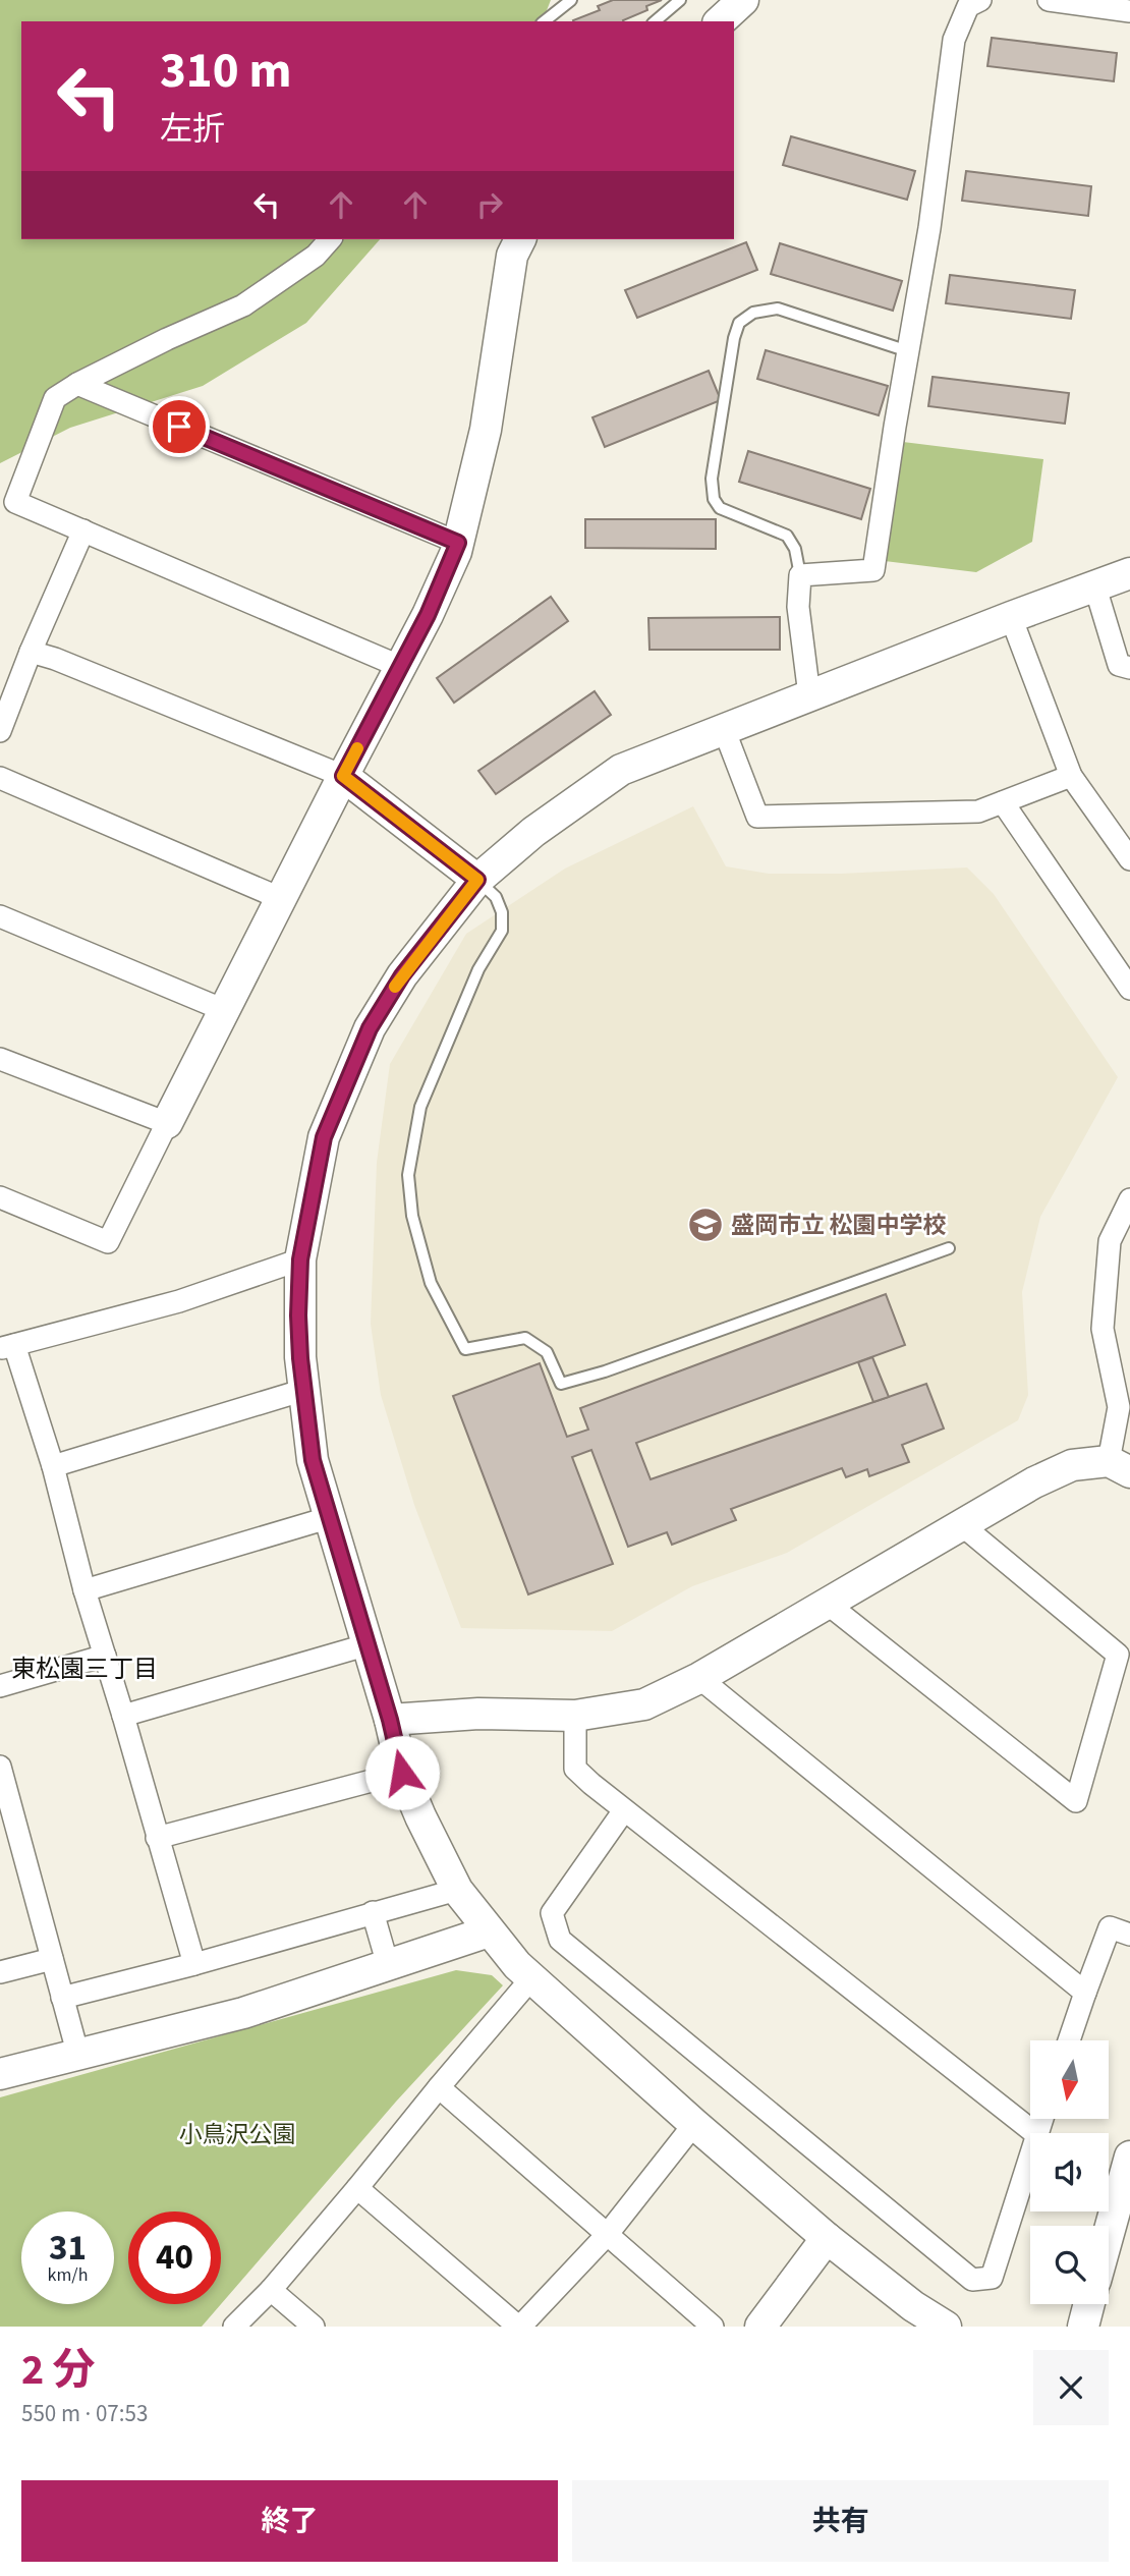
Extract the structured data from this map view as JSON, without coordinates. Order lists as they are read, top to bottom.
{
  "districts": ["東松園三丁目"],
  "parks": ["小鳥沢公園"],
  "places": {
    "school or university": ["盛岡市立 松園中学校"]
  },
  "north": "bottom",
  "page": {
    "turn": ["310 m", "左折"],
    "speed": "31 km/h",
    "limit": "40",
    "heading": ["2 分", "550 m · 07:53"],
    "buttons": ["終了", "共有"]
  }
}
